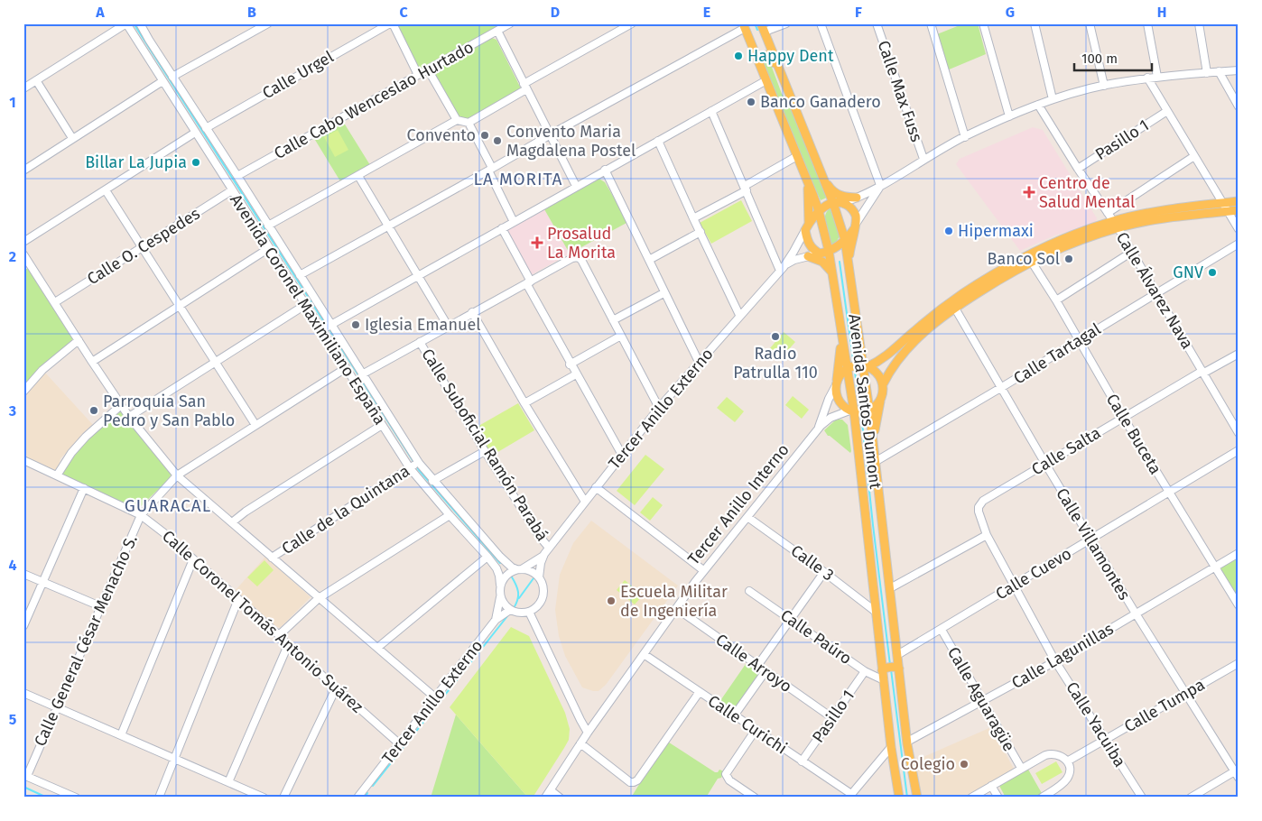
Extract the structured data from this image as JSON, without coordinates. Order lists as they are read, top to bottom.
{
  "streets": {
    "main road": ["Avenida Santos Dumont"],
    "street": [
      "Calle Urgel",
      "Calle Max Fuss",
      "Calle Cabo Wenceslao Hurtado",
      "Pasillo 1",
      "Calle O. Cespedes",
      "Calle Álvarez Nava",
      "Avenida Coronel Maximiliano España",
      "Calle Tartagal",
      "Tercer Anillo Externo",
      "Calle Buceta",
      "Calle Suboficial Ramón Parabá",
      "Calle Salta",
      "Tercer Anillo Interno",
      "Calle de la Quintana",
      "Calle Villamontes",
      "Calle 3",
      "Calle Cuevo",
      "Calle Coronel Tomás Antonio Suárez",
      "Calle Paúro",
      "Calle General César Menacho S.",
      "Calle Lagunillas",
      "Calle Arroyo",
      "Calle Aguaragüe",
      "Calle Tumpa",
      "Calle Curichi",
      "Calle Yacuiba"
    ]
  },
  "crossings": [
    ["Calle Urgel", "Avenida Coronel Maximiliano España"],
    ["Calle Cabo Wenceslao Hurtado", "Avenida Coronel Maximiliano España"],
    ["Pasillo 1", "Calle Álvarez Nava"],
    ["Pasillo 1", "Calle Paúro"],
    ["Pasillo 1", "Calle Arroyo"],
    ["Pasillo 1", "Calle Curichi"],
    ["Calle O. Cespedes", "Avenida Coronel Maximiliano España"],
    ["Calle Álvarez Nava", "Calle Tartagal"],
    ["Calle Álvarez Nava", "Calle Salta"],
    ["Avenida Coronel Maximiliano España", "Tercer Anillo Externo"],
    ["Avenida Coronel Maximiliano España", "Calle de la Quintana"],
    ["Avenida Coronel Maximiliano España", "Calle General César Menacho S."],
    ["Calle Tartagal", "Avenida Santos Dumont"],
    ["Calle Tartagal", "Calle Buceta"],
    ["Calle Tartagal", "Calle Villamontes"],
    ["Avenida Santos Dumont", "Tercer Anillo Interno"],
    ["Avenida Santos Dumont", "Calle 3"],
    ["Avenida Santos Dumont", "Calle Cuevo"],
    ["Avenida Santos Dumont", "Calle Paúro"],
    ["Avenida Santos Dumont", "Calle Lagunillas"],
    ["Tercer Anillo Externo", "Calle Suboficial Ramón Parabá"],
    ["Tercer Anillo Externo", "Calle Coronel Tomás Antonio Suárez"],
    ["Calle Buceta", "Calle Salta"],
    ["Calle Buceta", "Calle Cuevo"],
    ["Calle Buceta", "Calle Lagunillas"],
    ["Calle Salta", "Calle Villamontes"],
    ["Calle Salta", "Calle Yacuiba"],
    ["Tercer Anillo Interno", "Calle 3"],
    ["Tercer Anillo Interno", "Calle Arroyo"],
    ["Tercer Anillo Interno", "Calle Curichi"],
    ["Calle Villamontes", "Calle Cuevo"],
    ["Calle Villamontes", "Calle Lagunillas"],
    ["Calle Villamontes", "Calle Tumpa"],
    ["Calle Cuevo", "Calle Aguaragüe"],
    ["Calle Cuevo", "Calle Yacuiba"],
    ["Calle Coronel Tomás Antonio Suárez", "Calle General César Menacho S."],
    ["Calle Lagunillas", "Calle Aguaragüe"],
    ["Calle Lagunillas", "Calle Yacuiba"],
    ["Calle Tumpa", "Calle Yacuiba"]
  ],
  "districts": ["LA MORITA", "GUARACAL"],
  "places": {
    "other": [
      "Happy Dent",
      "Banco Ganadero",
      "Convento",
      "Convento Maria Magdalena Postel",
      "Billar La Jupia",
      "Hipermaxi",
      "Banco Sol",
      "GNV",
      "Iglesia Emanuel",
      "Radio Patrulla 110",
      "Parroquia San Pedro y San Pablo",
      "Escuela Militar de Ingeniería",
      "Colegio"
    ],
    "health": ["Centro de Salud Mental", "Prosalud La Morita"]
  },
  "scale_bar": "100 m",
  "grid": {
    "columns": [
      "A",
      "B",
      "C",
      "D",
      "E",
      "F",
      "G",
      "H"
    ],
    "rows": [
      "1",
      "2",
      "3",
      "4",
      "5"
    ]
  }
}
